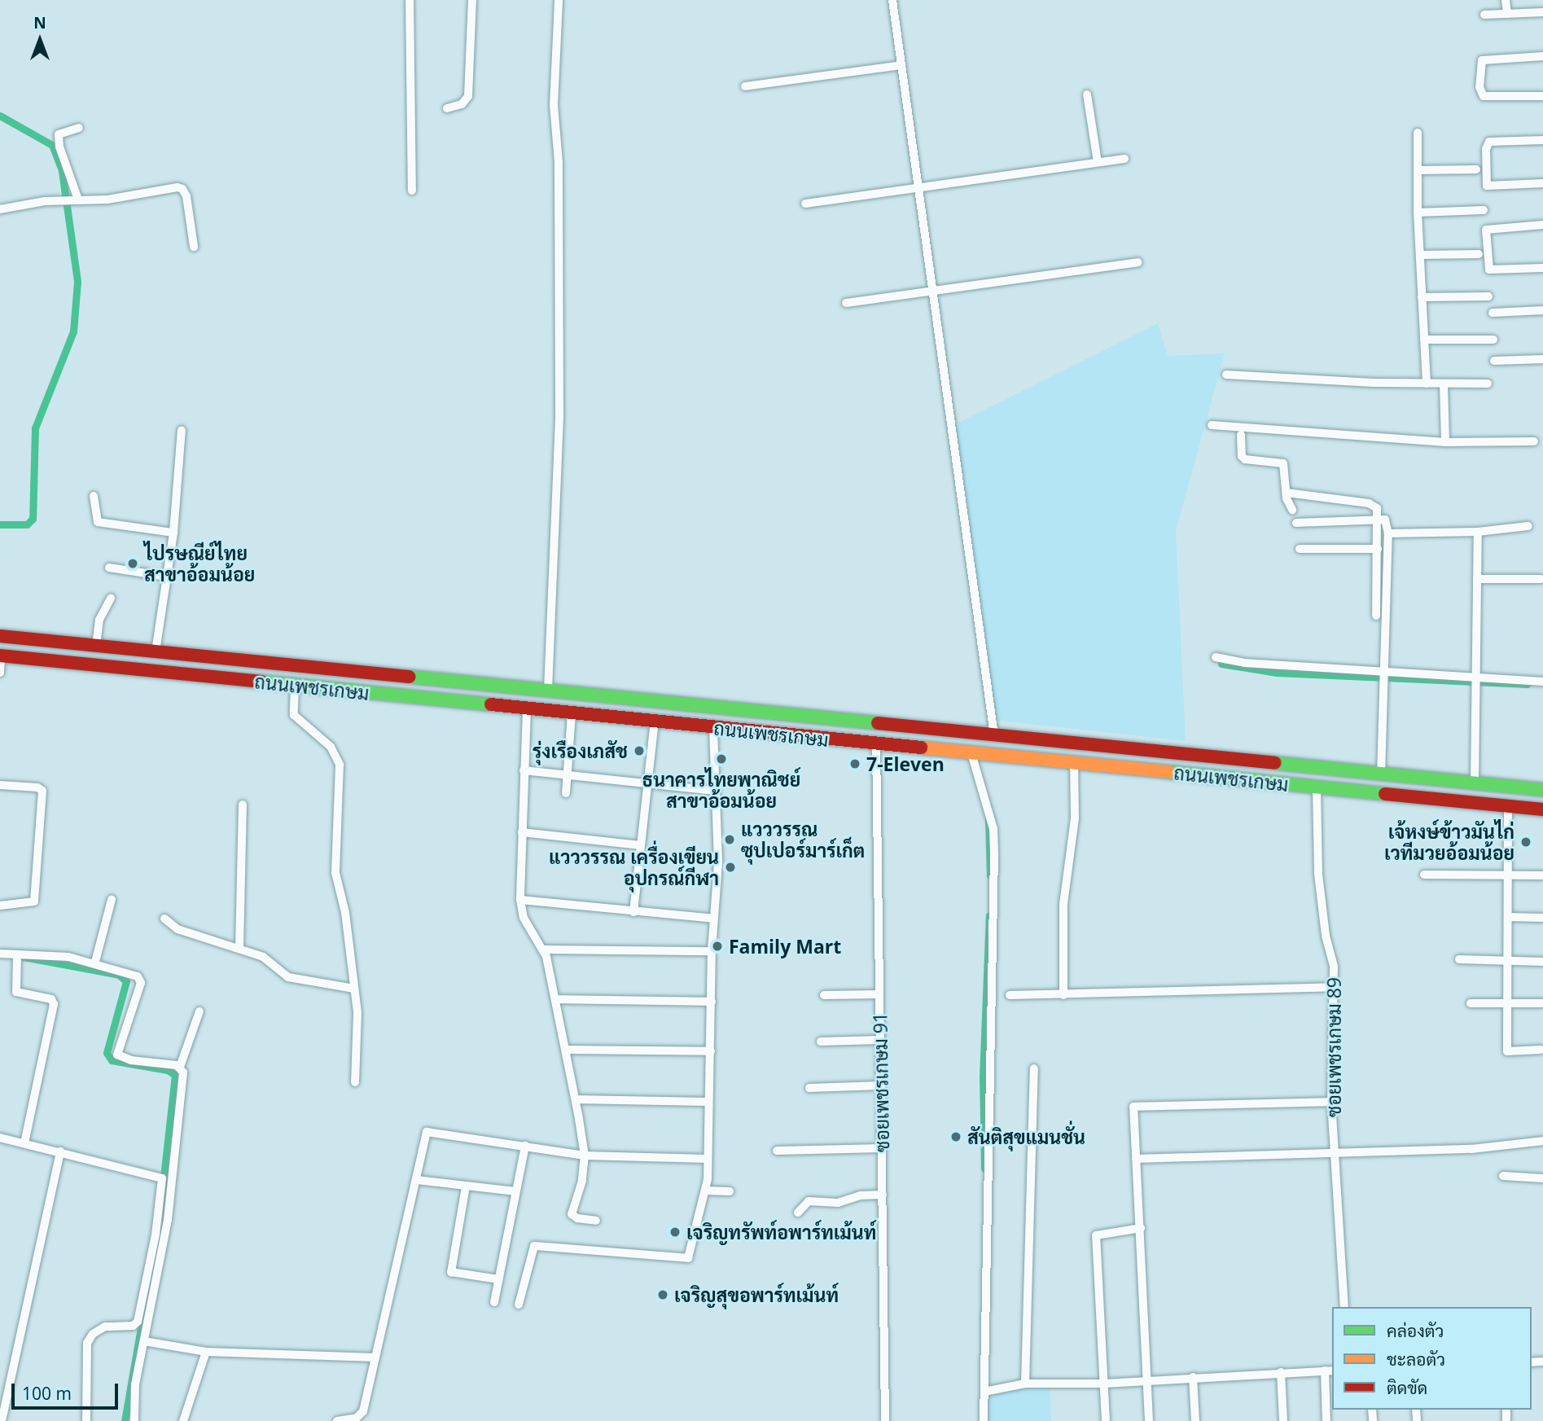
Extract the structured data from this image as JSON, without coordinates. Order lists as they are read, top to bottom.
{
  "streets": {
    "main road": ["ถนนเพชรเกษม"],
    "street": ["ซอยเพชรเกษม 89", "ซอยเพชรเกษม 91"]
  },
  "crossings": [
    ["ถนนเพชรเกษม", "ซอยเพชรเกษม 89"],
    ["ถนนเพชรเกษม", "ซอยเพชรเกษม 91"]
  ],
  "places": [
    "ไปรษณีย์ไทย สาขาอ้อมน้อย",
    "รุ่งเรืองเภสัช",
    "ธนาคารไทยพาณิชย์ สาขาอ้อมน้อย",
    "7-Eleven",
    "แวววรรณ ซุปเปอร์มาร์เก็ต",
    "เจ้หงษ์ข้าวมันไก่ เวทีมวยอ้อมน้อย",
    "แวววรรณ เครื่องเขียน อุปกรณ์กีฬา",
    "Family Mart",
    "สันติสุขแมนชั่น",
    "เจริญทรัพท์อพาร์ทเม้นท์",
    "เจริญสุขอพาร์ทเม้นท์"
  ],
  "legend": ["คล่องตัว", "ชะลอตัว", "ติดขัด"],
  "scale_bar": "100 m",
  "north": "top"
}
